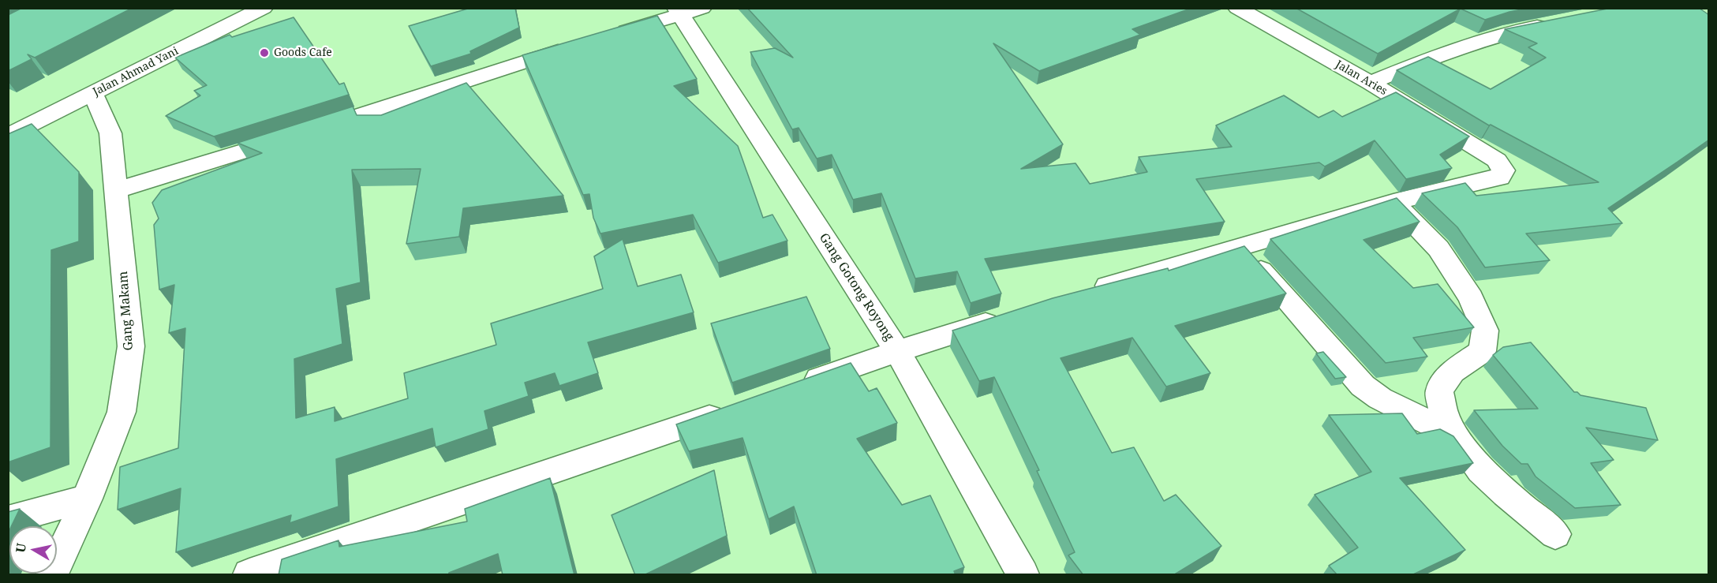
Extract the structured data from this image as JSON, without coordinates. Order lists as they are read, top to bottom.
{
  "streets": {
    "main road": [
      "Jalan Ahmad Yani",
      "Jalan Aries",
      "Gang Gotong Royong",
      "Gang Makam"
    ]
  },
  "crossings": [
    ["Jalan Ahmad Yani", "Gang Makam"]
  ],
  "places": ["Goods Cafe"],
  "north": "left"
}
